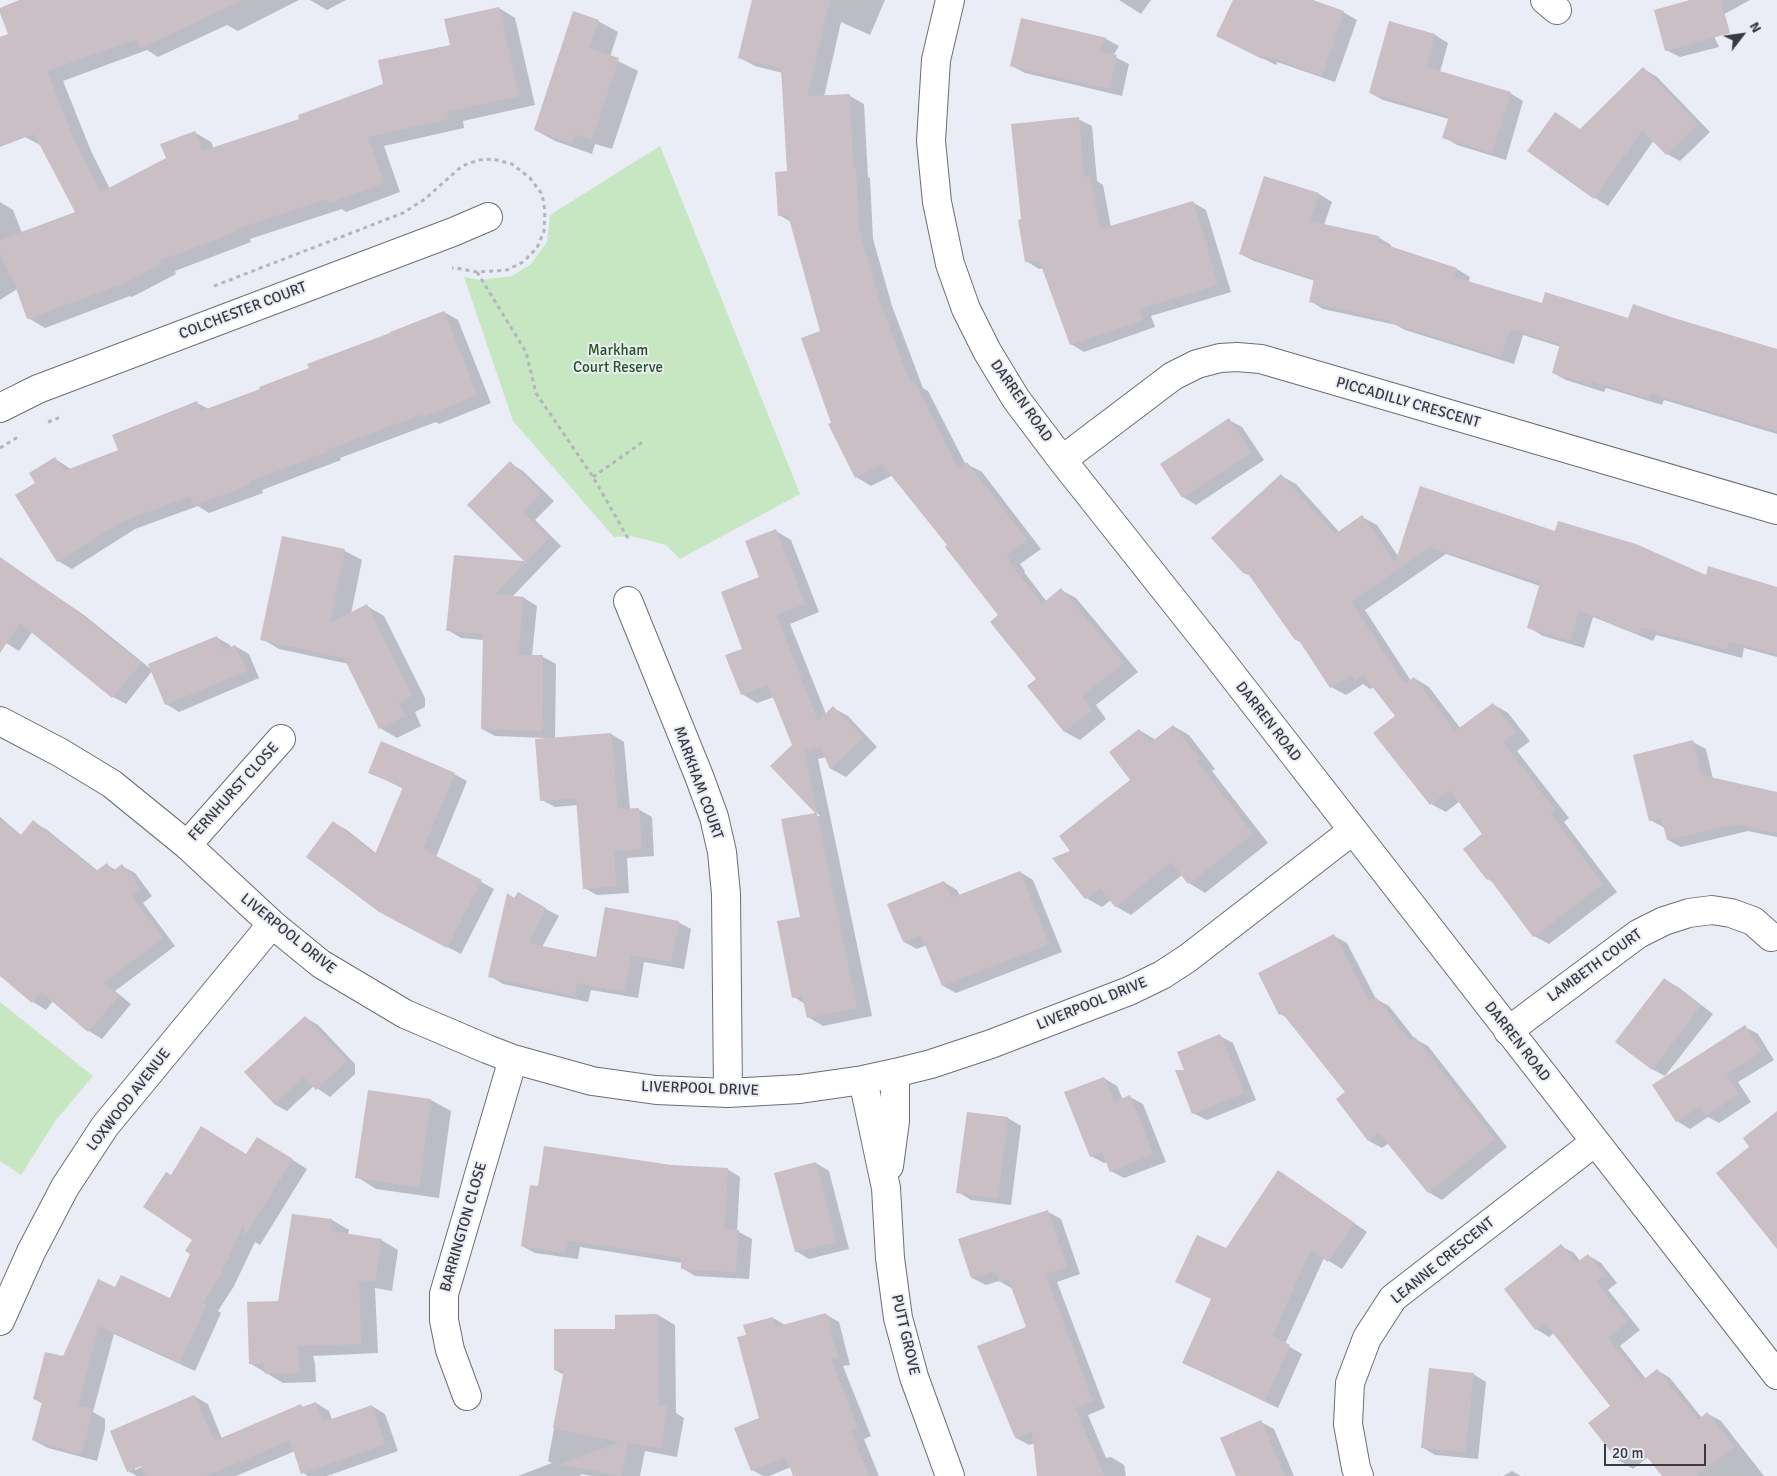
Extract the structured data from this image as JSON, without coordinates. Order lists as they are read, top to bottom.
{
  "streets": {
    "street": [
      "COLCHESTER COURT",
      "DARREN ROAD",
      "PICCADILLY CRESCENT",
      "MARKHAM COURT",
      "FERNHURST CLOSE",
      "LIVERPOOL DRIVE",
      "LAMBETH COURT",
      "LOXWOOD AVENUE",
      "BARRINGTON CLOSE",
      "LEANNE CRESCENT",
      "PUTT GROVE"
    ]
  },
  "crossings": [
    ["DARREN ROAD", "PICCADILLY CRESCENT"],
    ["DARREN ROAD", "LIVERPOOL DRIVE"],
    ["DARREN ROAD", "LAMBETH COURT"],
    ["DARREN ROAD", "LEANNE CRESCENT"],
    ["MARKHAM COURT", "LIVERPOOL DRIVE"],
    ["FERNHURST CLOSE", "LIVERPOOL DRIVE"],
    ["LIVERPOOL DRIVE", "LOXWOOD AVENUE"],
    ["LIVERPOOL DRIVE", "BARRINGTON CLOSE"],
    ["LIVERPOOL DRIVE", "PUTT GROVE"]
  ],
  "parks": ["Markham Court Reserve"],
  "scale_bar": "20 m",
  "north": "top right"
}
